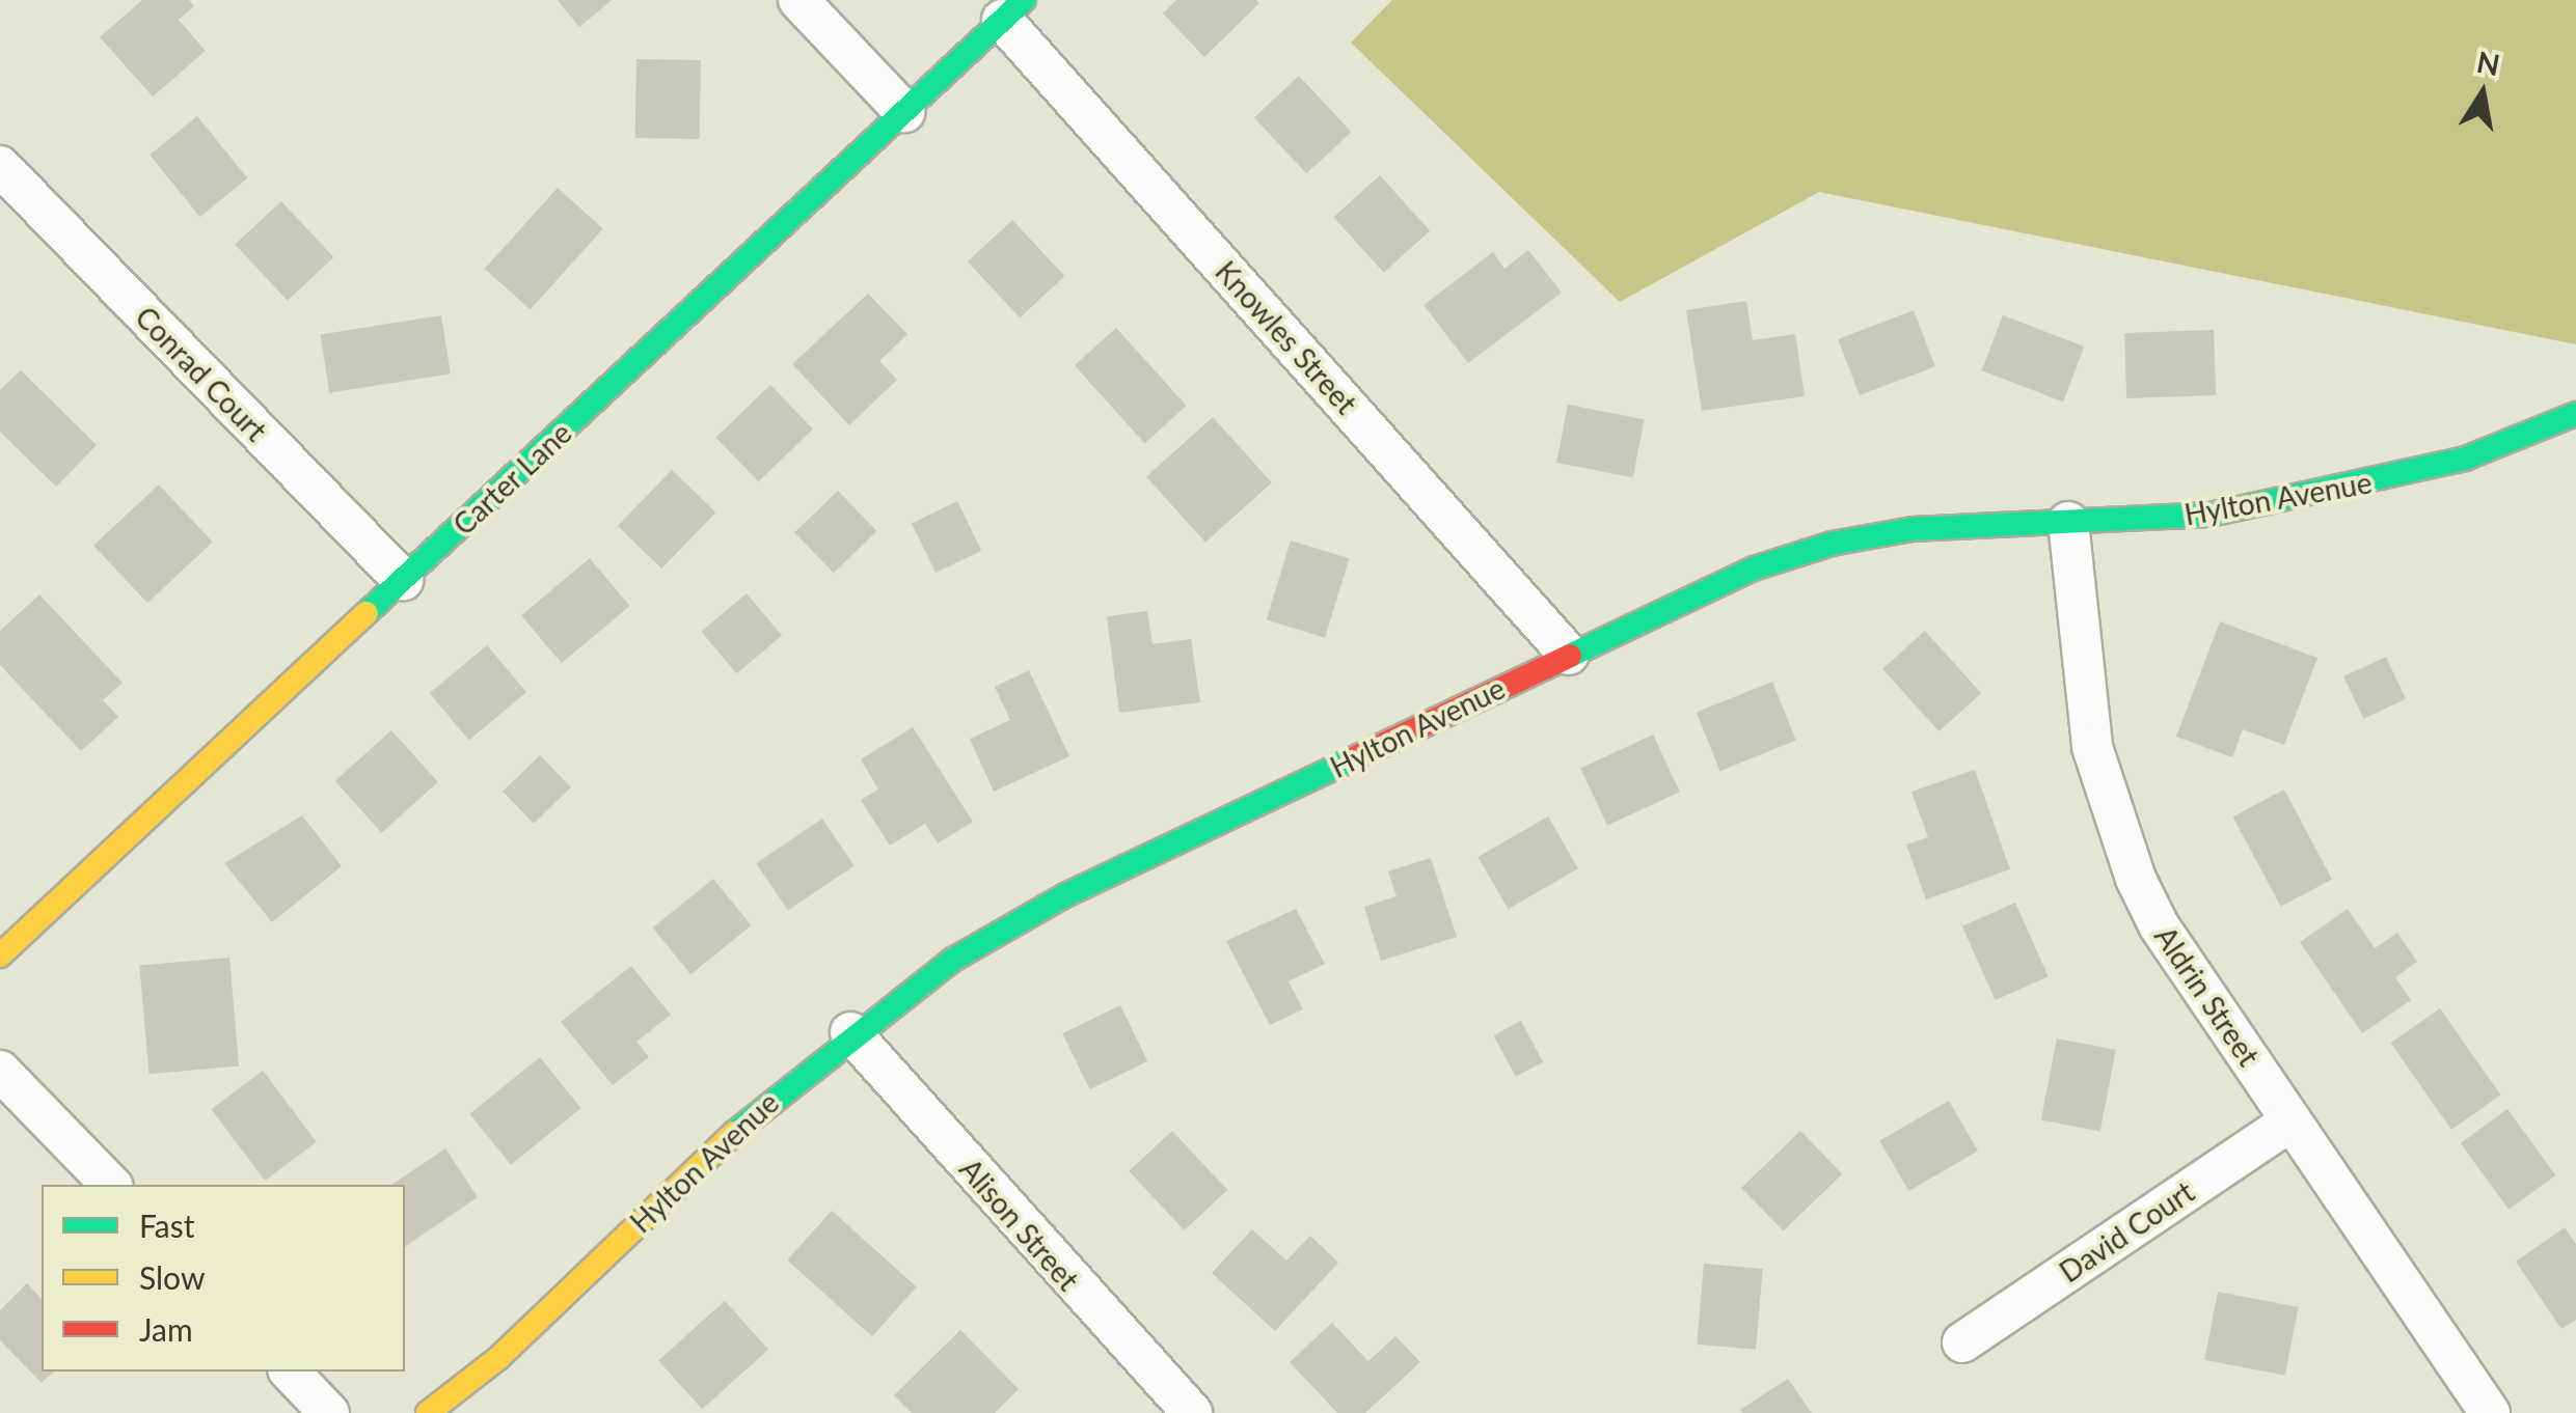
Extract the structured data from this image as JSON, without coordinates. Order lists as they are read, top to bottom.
{
  "streets": {
    "street": [
      "Knowles Street",
      "Conrad Court",
      "Carter Lane",
      "Hylton Avenue",
      "Aldrin Street",
      "Alison Street",
      "David Court"
    ]
  },
  "crossings": [
    ["Knowles Street", "Carter Lane"],
    ["Knowles Street", "Hylton Avenue"],
    ["Conrad Court", "Carter Lane"],
    ["Hylton Avenue", "Aldrin Street"],
    ["Hylton Avenue", "Alison Street"],
    ["Aldrin Street", "David Court"]
  ],
  "legend": ["Fast", "Slow", "Jam"],
  "north": "top"
}
